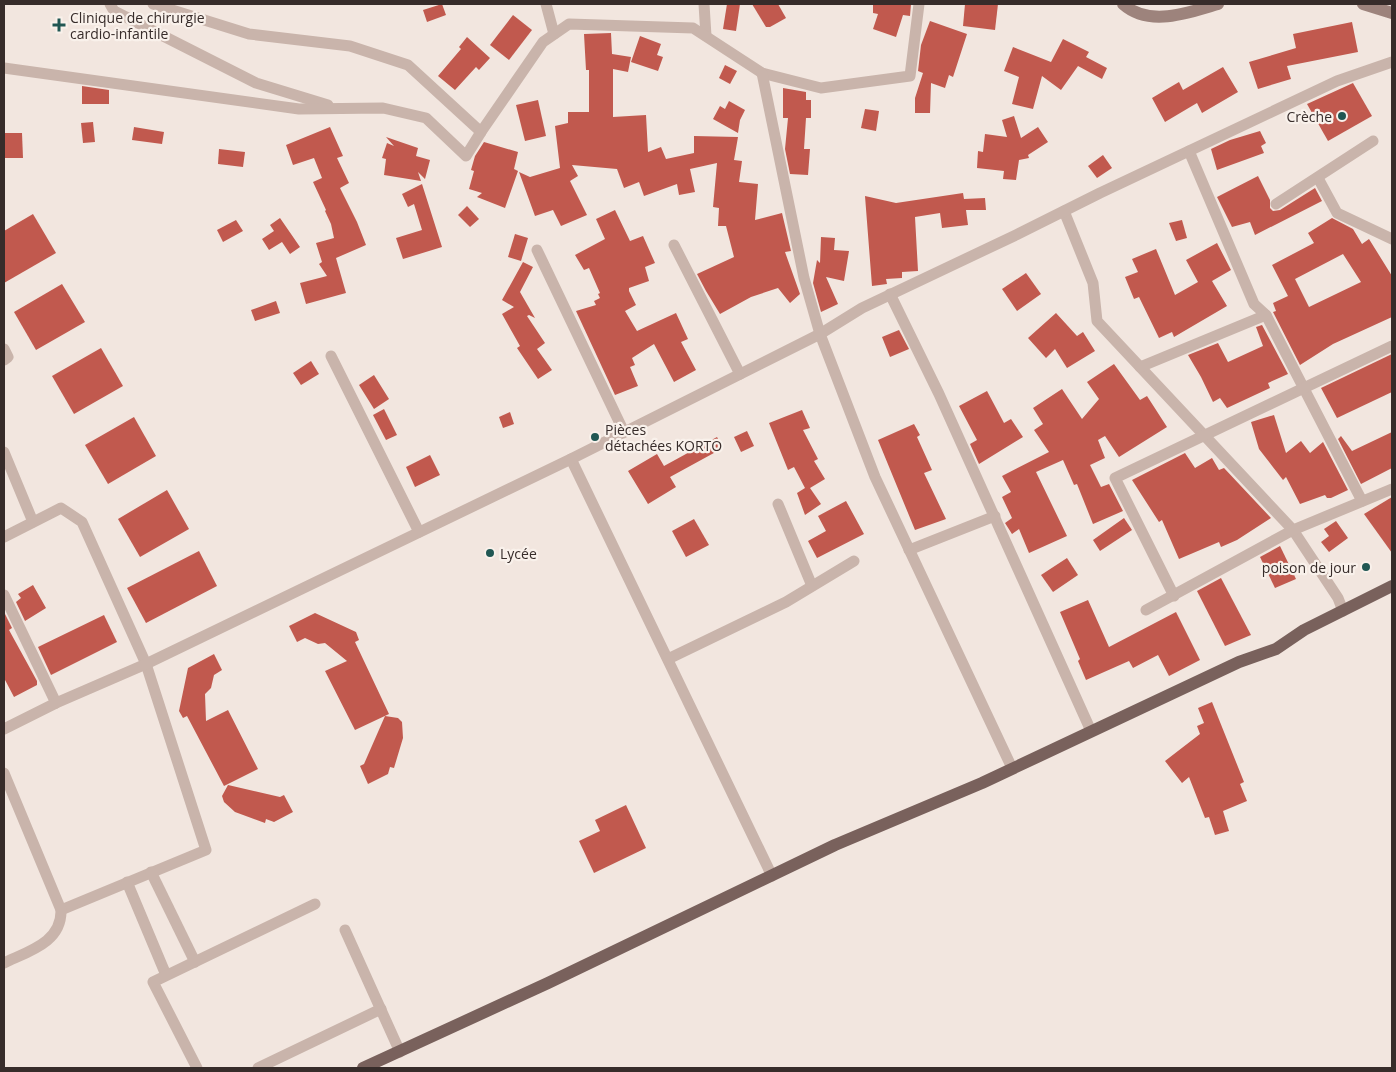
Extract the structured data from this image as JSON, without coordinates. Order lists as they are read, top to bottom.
{
  "places": {
    "health": ["Clinique de chirurgie cardio-infantile"],
    "other": [
      "Crèche",
      "Pièces détachées KORTO",
      "Lycée",
      "poison de jour"
    ]
  }
}
